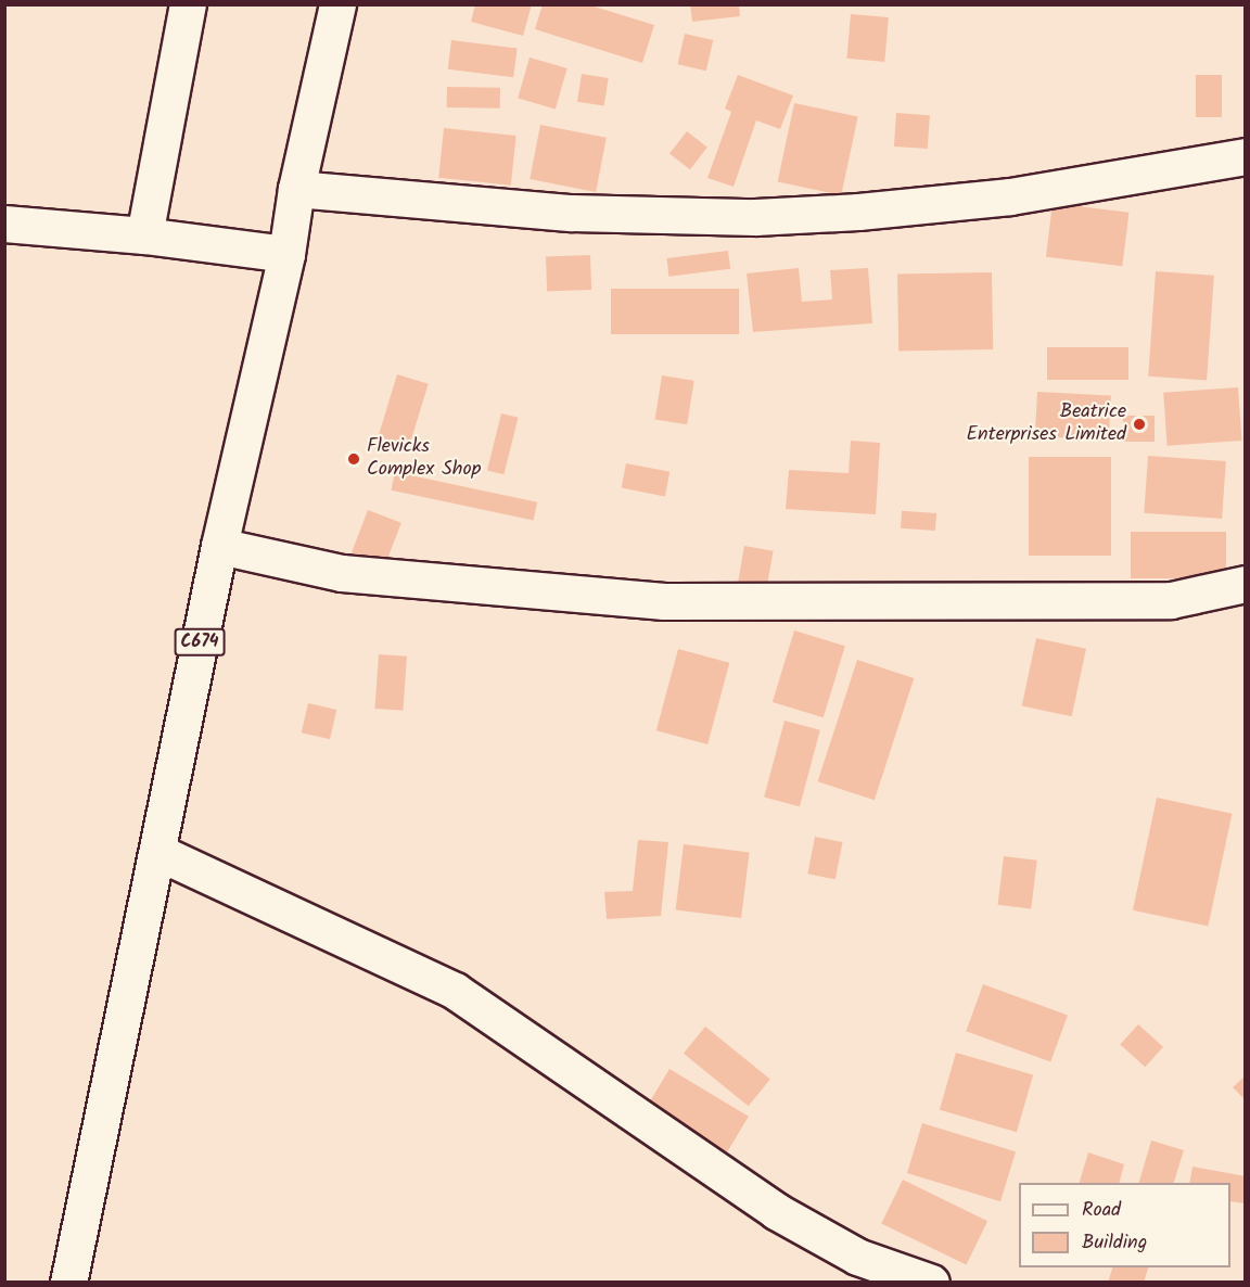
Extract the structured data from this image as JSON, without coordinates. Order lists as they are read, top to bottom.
{
  "streets": {
    "street": ["C674"]
  },
  "places": ["Beatrice Enterprises Limited", "Flevicks Complex Shop"],
  "legend": ["Road", "Building"]
}
